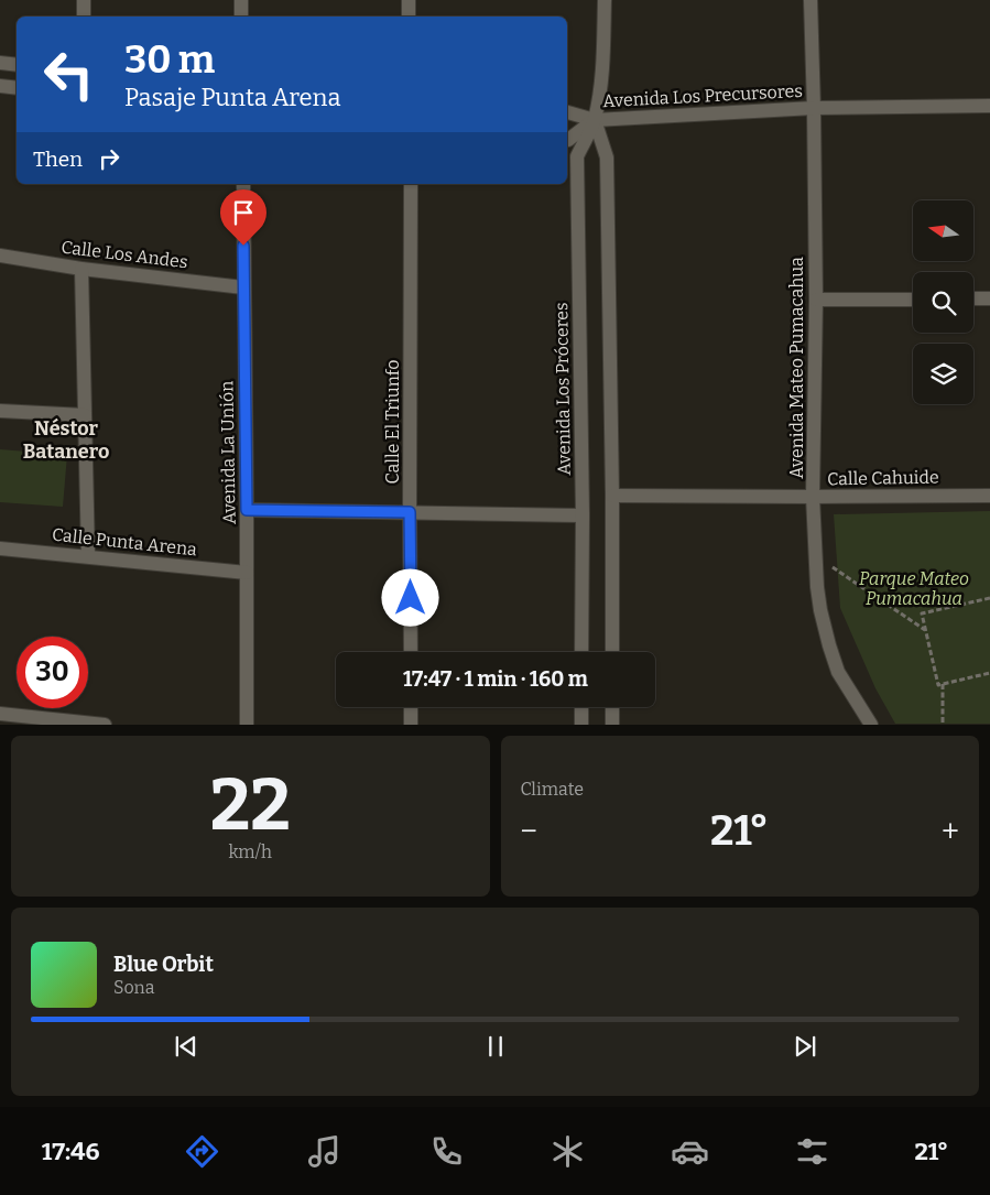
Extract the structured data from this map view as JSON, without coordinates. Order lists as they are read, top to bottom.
{
  "streets": {
    "street": [
      "Avenida Los Precursores",
      "Calle Los Andes",
      "Avenida Mateo Pumacahua",
      "Avenida Los Próceres",
      "Calle El Triunfo",
      "Avenida La Unión",
      "Calle Cahuide",
      "Calle Punta Arena"
    ]
  },
  "crossings": [
    ["Avenida Los Precursores", "Avenida Mateo Pumacahua"],
    ["Avenida Los Precursores", "Avenida Los Próceres"],
    ["Calle Los Andes", "Avenida La Unión"],
    ["Avenida Mateo Pumacahua", "Calle Cahuide"],
    ["Avenida Los Próceres", "Calle Cahuide"],
    ["Avenida La Unión", "Calle Punta Arena"]
  ],
  "districts": ["Néstor Batanero"],
  "parks": ["Parque Mateo Pumacahua"],
  "north": "left",
  "page": {
    "turn": ["30 m", "Pasaje Punta Arena"],
    "then": "Then",
    "limit": "30",
    "trip": "17:47 · 1 min · 160 m",
    "tile": [
      ["22", "km/h"],
      "Climate"
    ],
    "heat": ["−", "21°", "+"],
    "song": ["Blue Orbit", "Sona"],
    "tabs": ["17:46", "21°"]
  }
}
